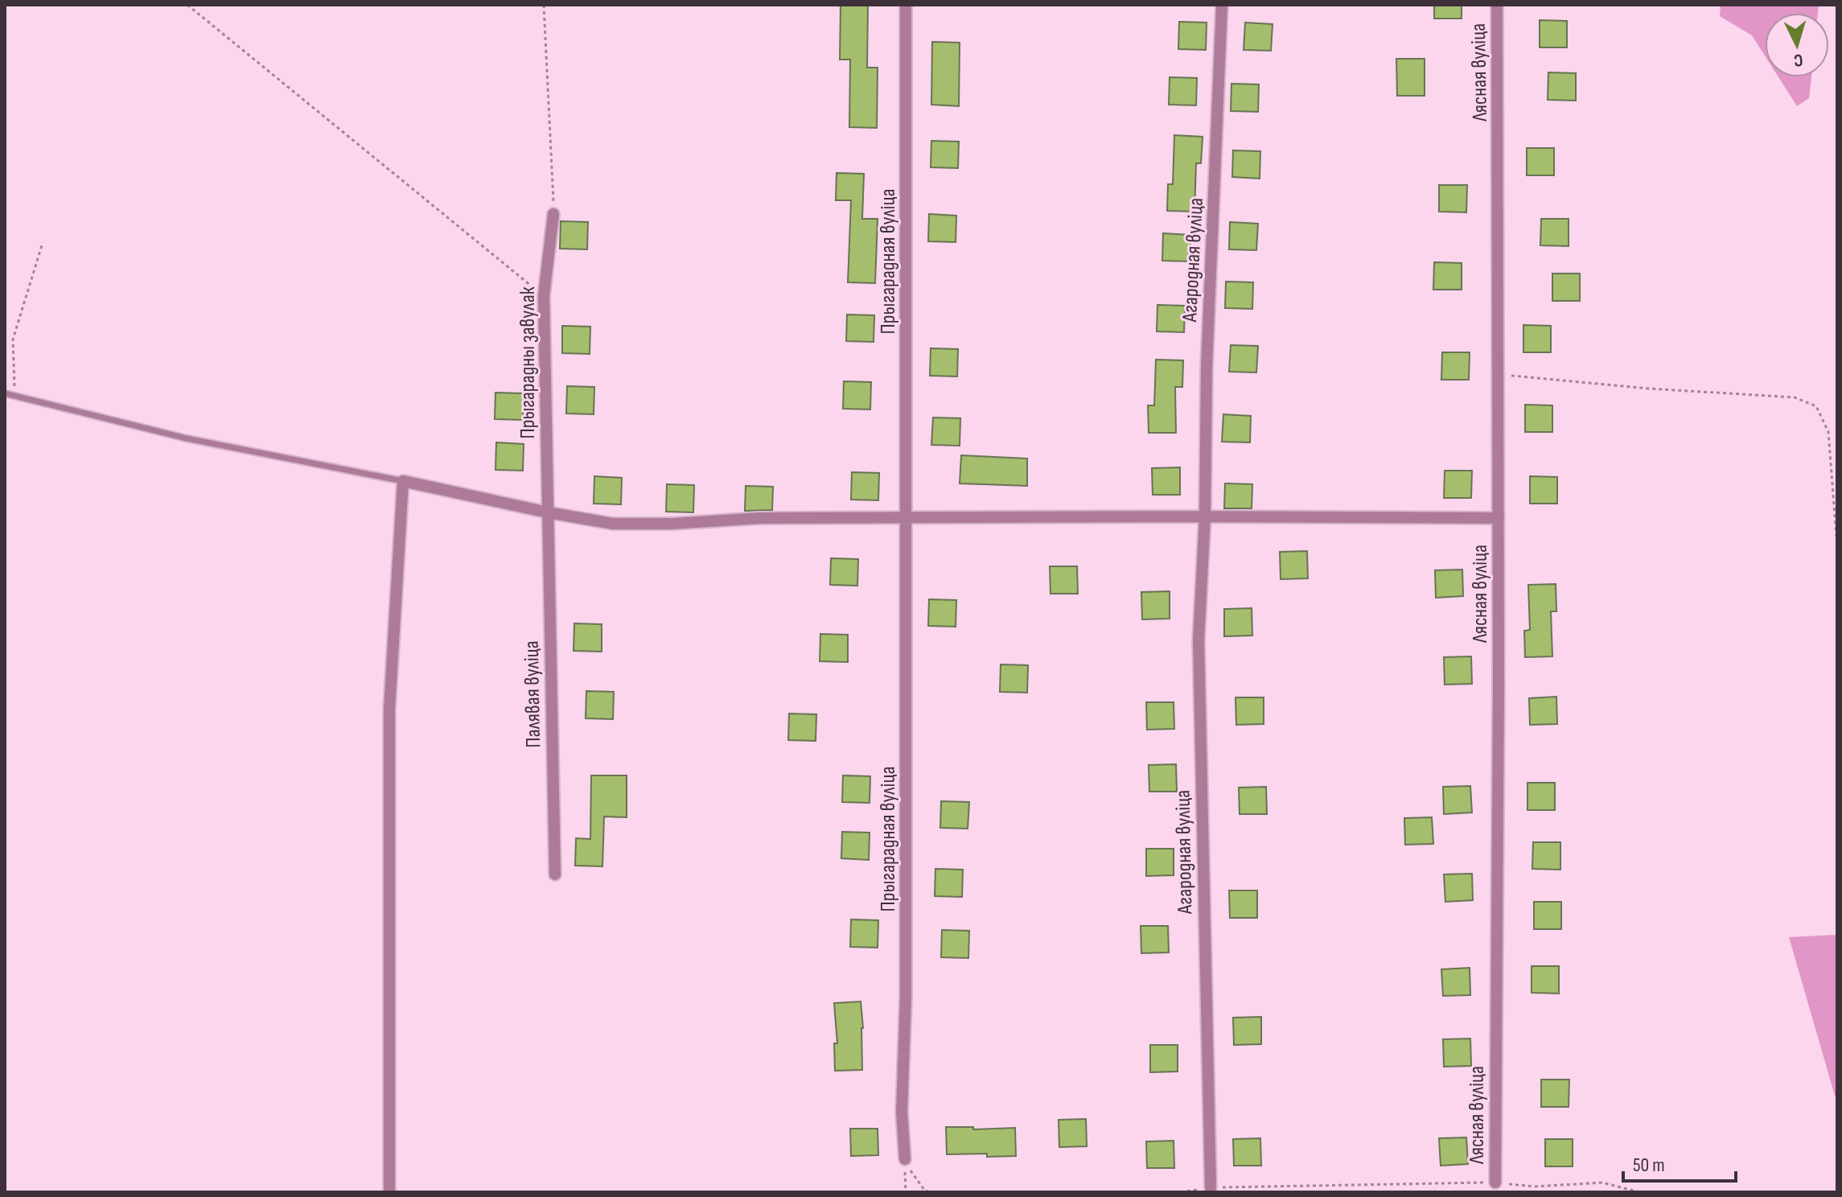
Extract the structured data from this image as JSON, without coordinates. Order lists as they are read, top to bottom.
{
  "streets": {
    "street": [
      "Лясная вуліца",
      "Агародная вуліца",
      "Прыгарадная вуліца",
      "Прыгарадны завулак",
      "Палявая вуліца"
    ]
  },
  "crossings": [
    ["Прыгарадны завулак", "Палявая вуліца"]
  ],
  "scale_bar": "50 m",
  "north": "bottom"
}
